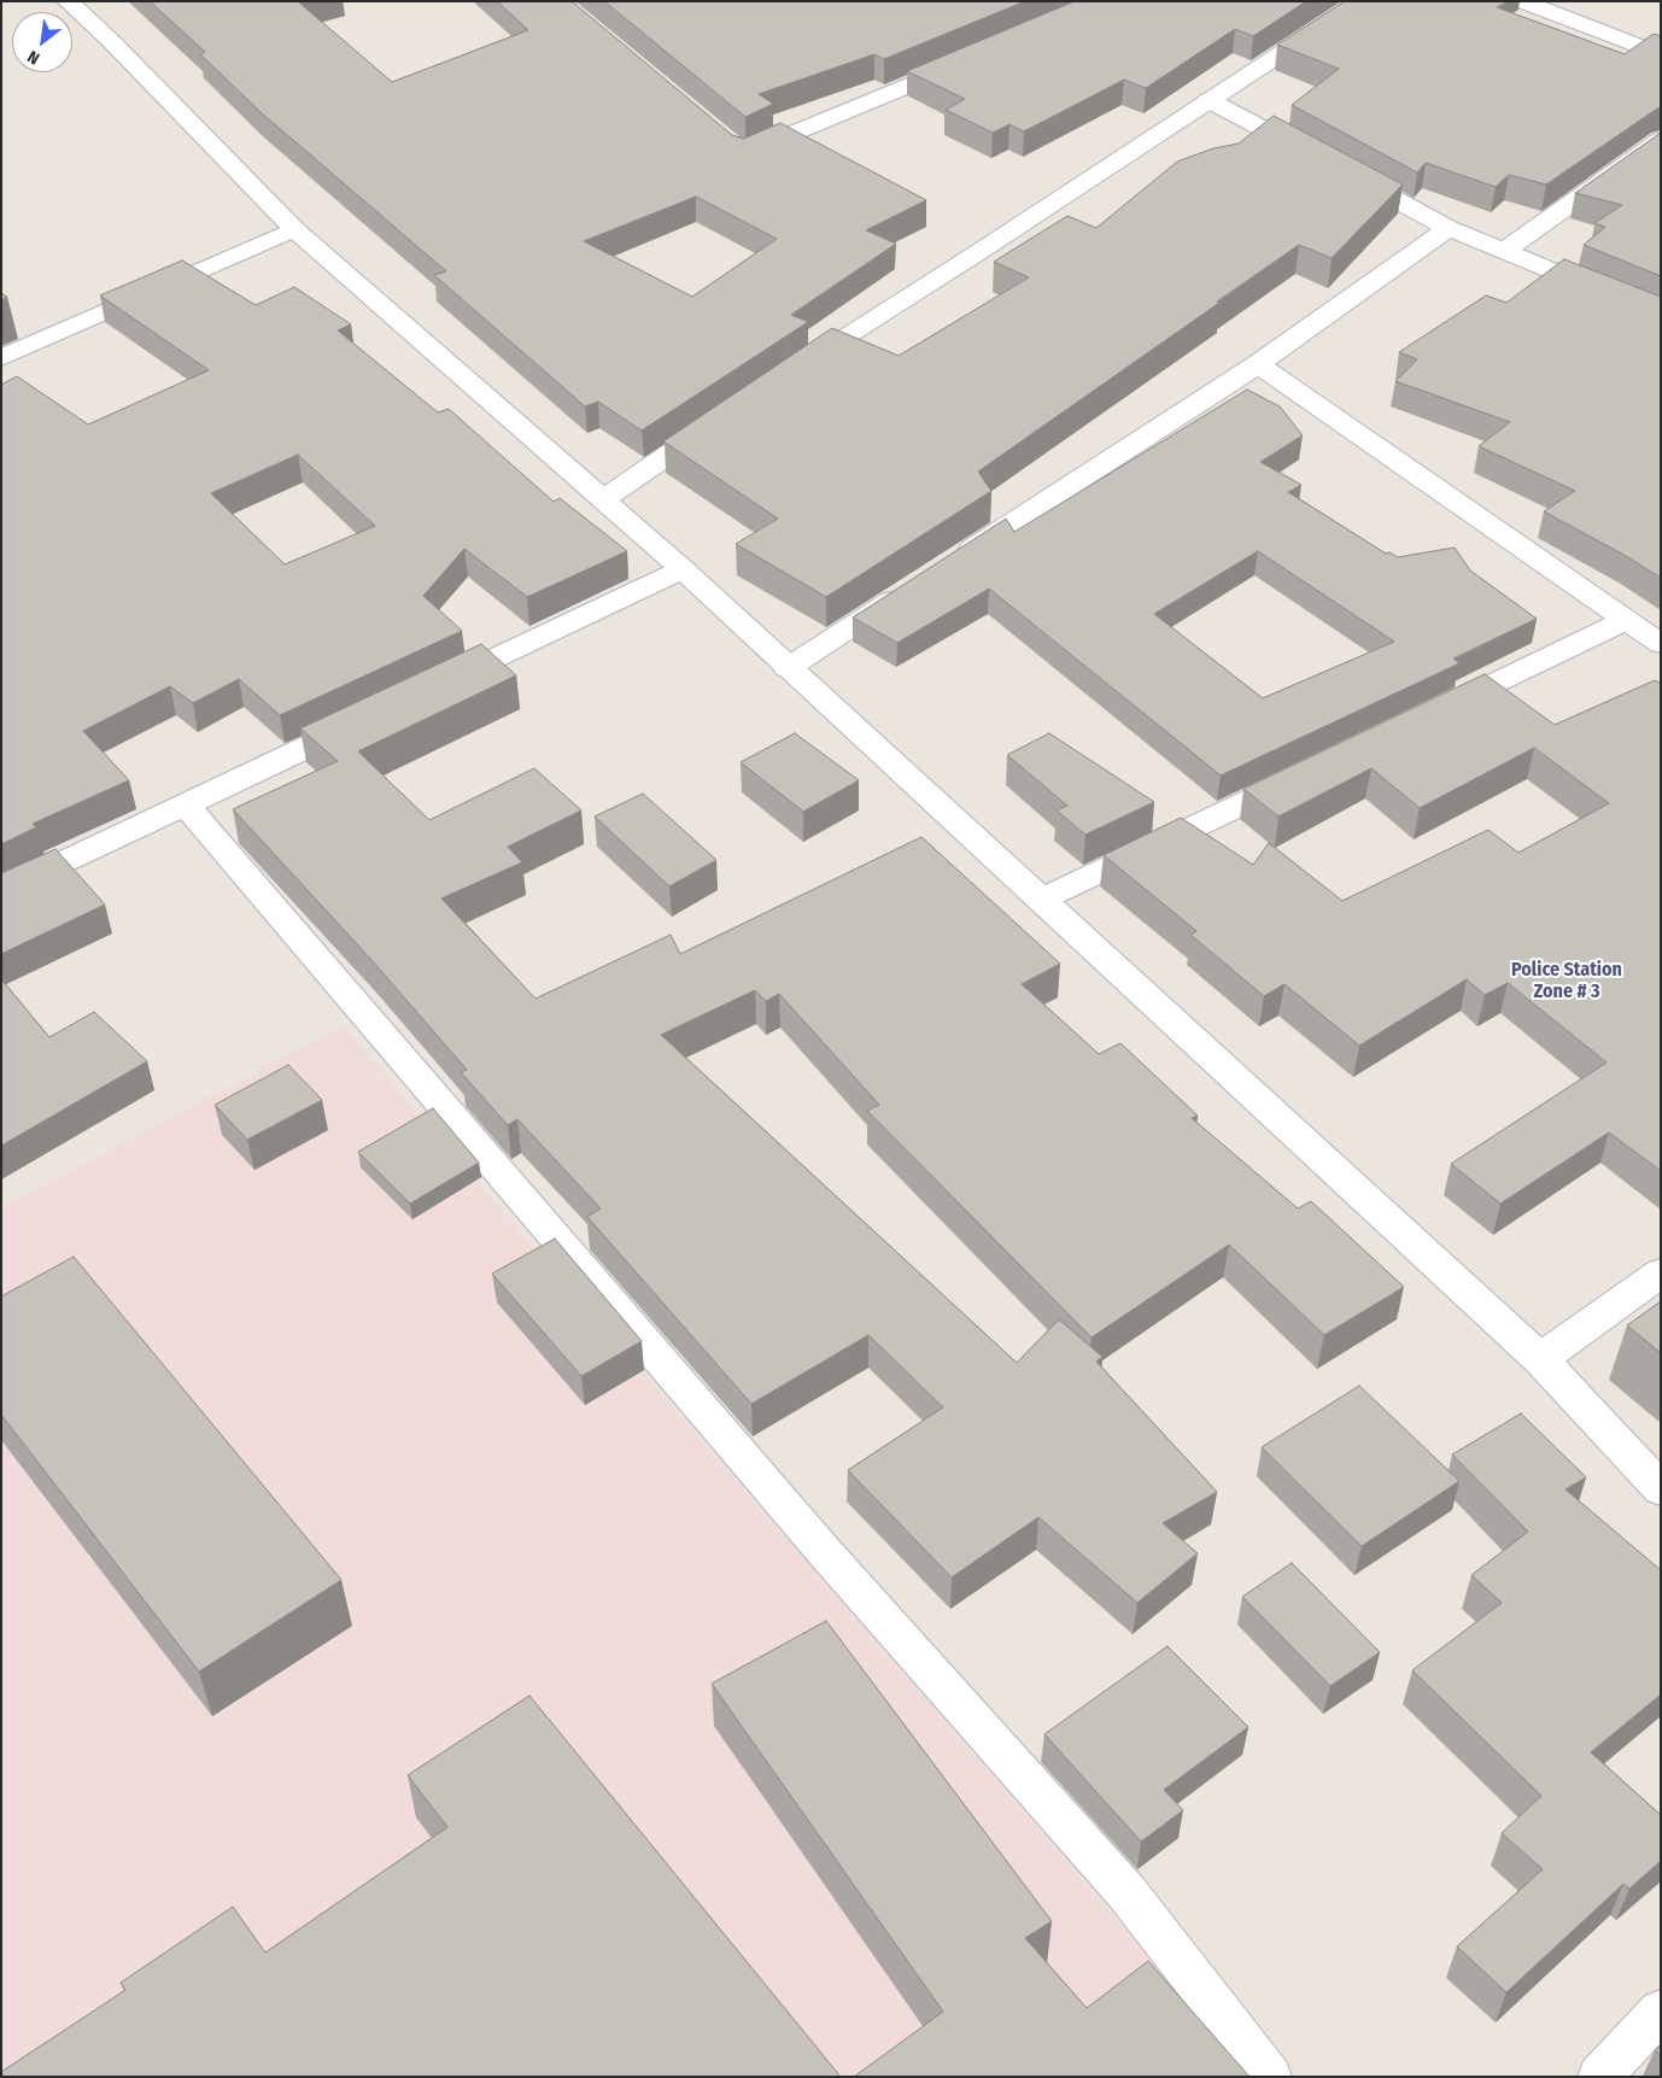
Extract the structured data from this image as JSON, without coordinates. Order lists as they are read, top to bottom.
{
  "districts": ["Police Station Zone # 3"],
  "north": "bottom left"
}
